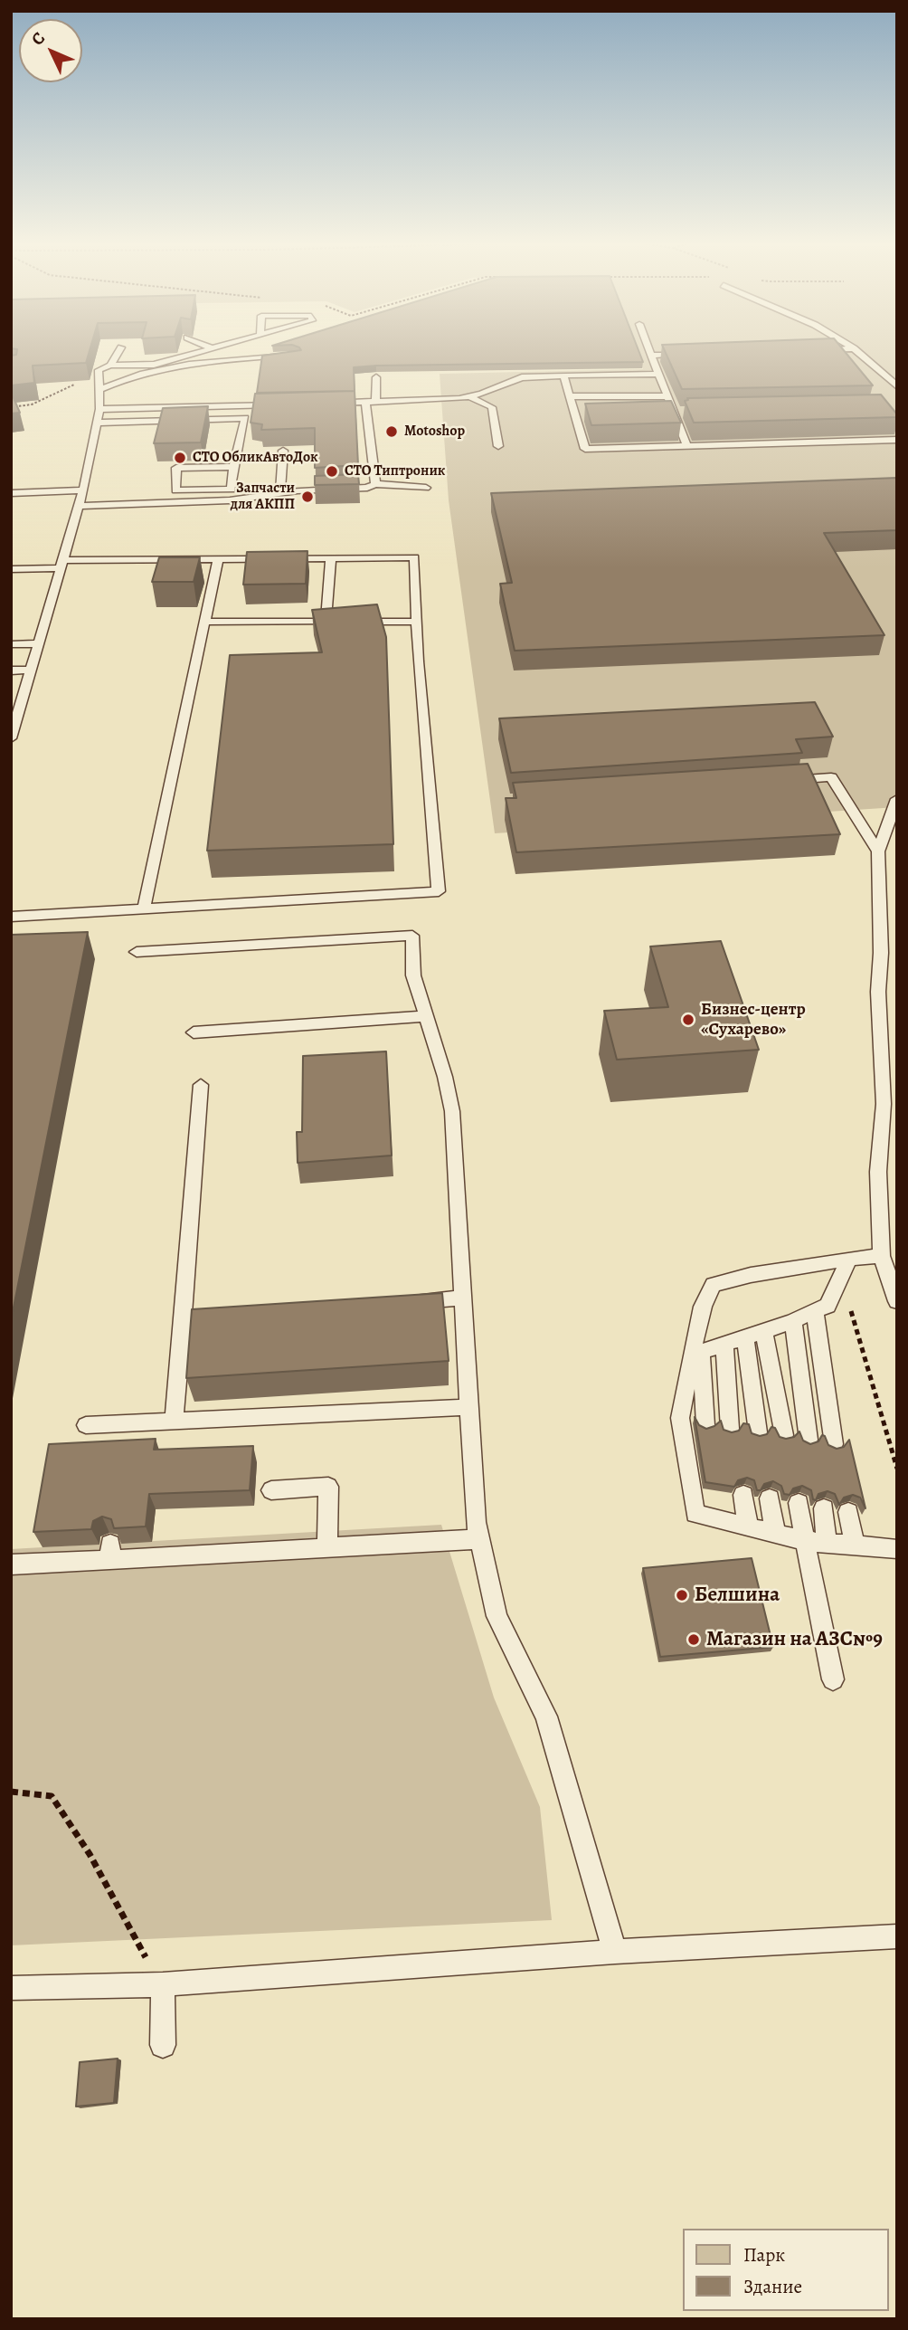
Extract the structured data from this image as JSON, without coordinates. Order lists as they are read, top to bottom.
{
  "places": [
    "Motoshop",
    "СТО ОбликАвтоДок",
    "СТО Типтроник",
    "Запчасти для АКПП",
    "Бизнес-центр «Сухарево»",
    "Белшина",
    "Магазин на АЗС№9"
  ],
  "legend": ["Парк", "Здание"],
  "north": "top left"
}
